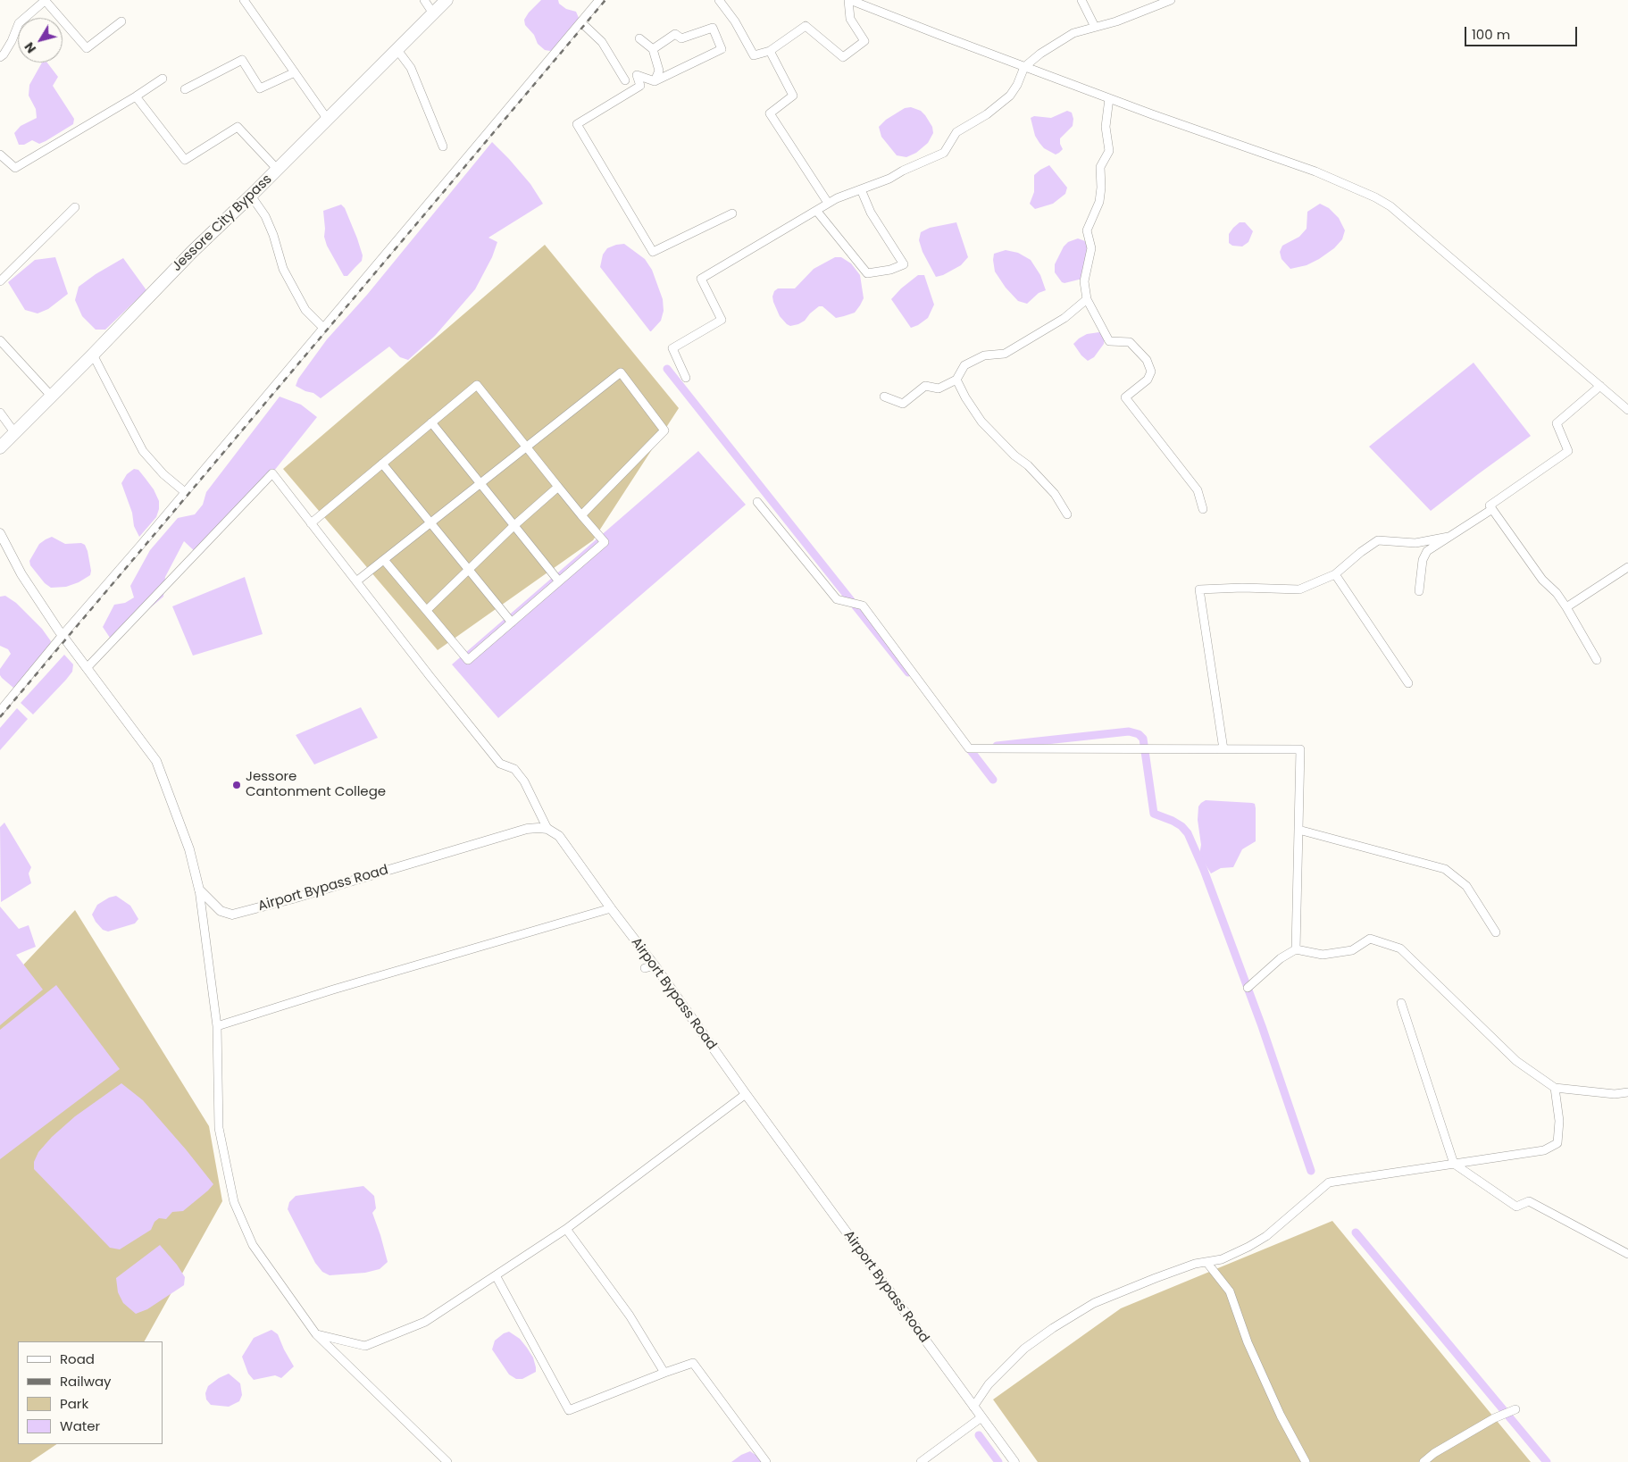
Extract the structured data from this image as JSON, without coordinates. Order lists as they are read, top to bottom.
{
  "streets": {
    "highway": ["Jessore City Bypass"],
    "street": ["Airport Bypass Road"]
  },
  "places": ["Jessore Cantonment College"],
  "legend": [
    "Road",
    "Railway",
    "Park",
    "Water"
  ],
  "scale_bar": "100 m",
  "north": "bottom left"
}
